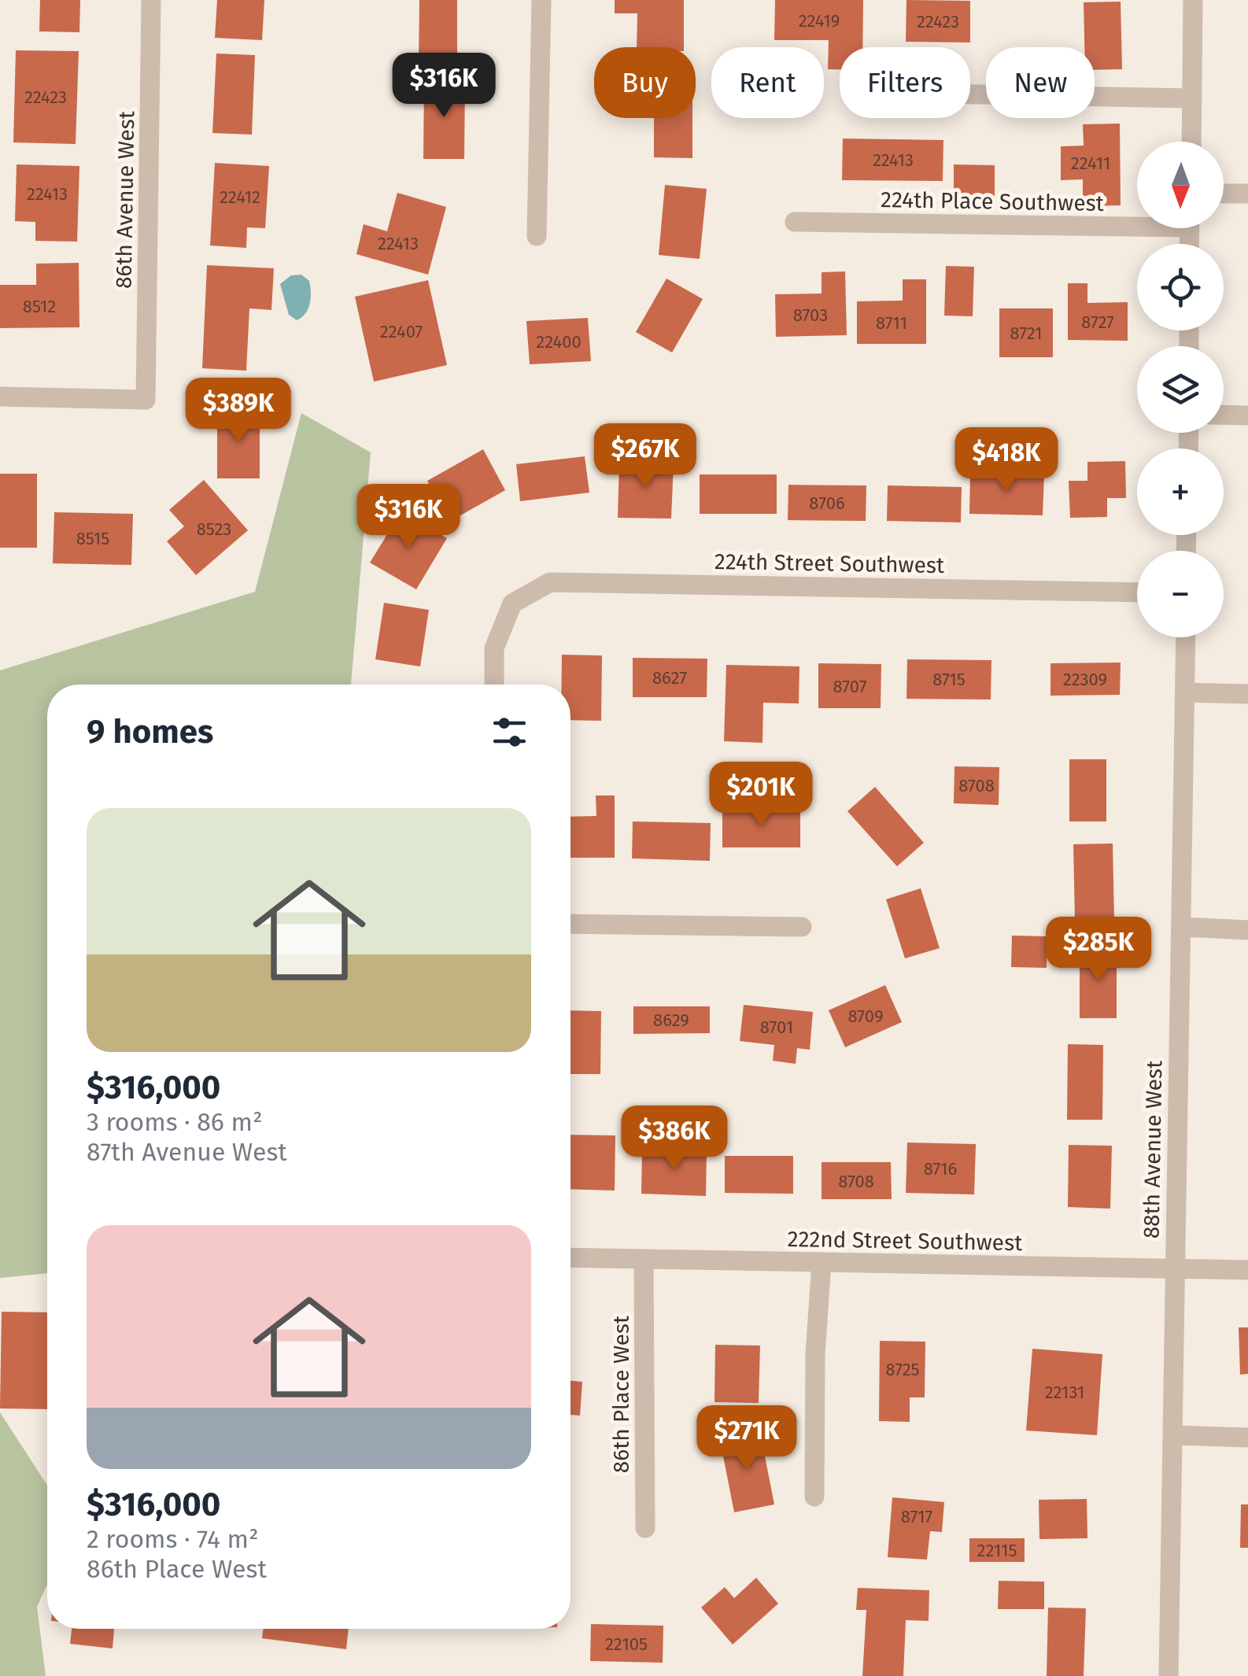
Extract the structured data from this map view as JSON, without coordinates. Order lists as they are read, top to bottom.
{
  "streets": {
    "street": [
      "86th Avenue West",
      "224th Place Southwest",
      "224th Street Southwest",
      "88th Avenue West",
      "222nd Street Southwest",
      "86th Place West"
    ]
  },
  "crossings": [
    ["88th Avenue West", "222nd Street Southwest"],
    ["222nd Street Southwest", "86th Place West"]
  ],
  "house_numbers": [
    "22419",
    "22423",
    "22423",
    "22413",
    "22411",
    "22413",
    "22412",
    "22413",
    "8512",
    "8703",
    "8727",
    "8711",
    "22407",
    "8721",
    "22400",
    "8706",
    "8523",
    "8515",
    "8627",
    "8715",
    "22309",
    "8707",
    "8708",
    "8709",
    "8629",
    "8701",
    "8716",
    "8708",
    "8725",
    "22131",
    "8717",
    "22115",
    "22105"
  ],
  "north": "bottom",
  "page": {
    "chip": [
      "Buy",
      "Rent",
      "Filters",
      "New"
    ],
    "price": [
      "$316K",
      "$389K",
      "$267K",
      "$418K",
      "$316K",
      "$201K",
      "$285K",
      "$386K",
      "$271K"
    ],
    "map_buttons": ["+", "−"],
    "heading": "9 homes",
    "list": [
      {
        "name": "$316,000",
        "note": "3 rooms · 86 m² · 87th Avenue West"
      },
      {
        "name": "$316,000",
        "note": "2 rooms · 74 m² · 86th Place West"
      }
    ]
  }
}
